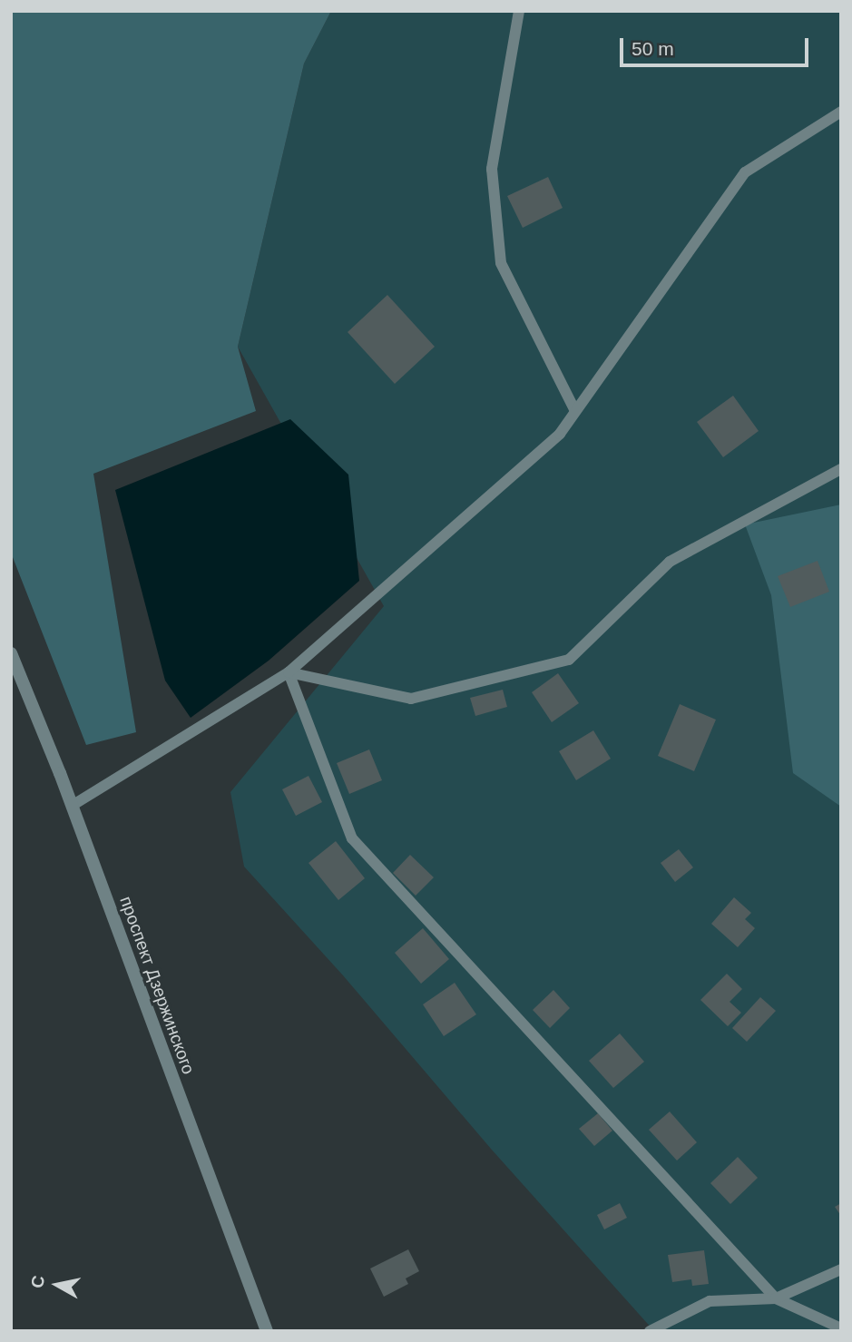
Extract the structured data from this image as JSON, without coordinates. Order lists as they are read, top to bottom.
{
  "streets": {
    "street": ["проспект Дзержинского"]
  },
  "scale_bar": "50 m",
  "north": "left"
}
